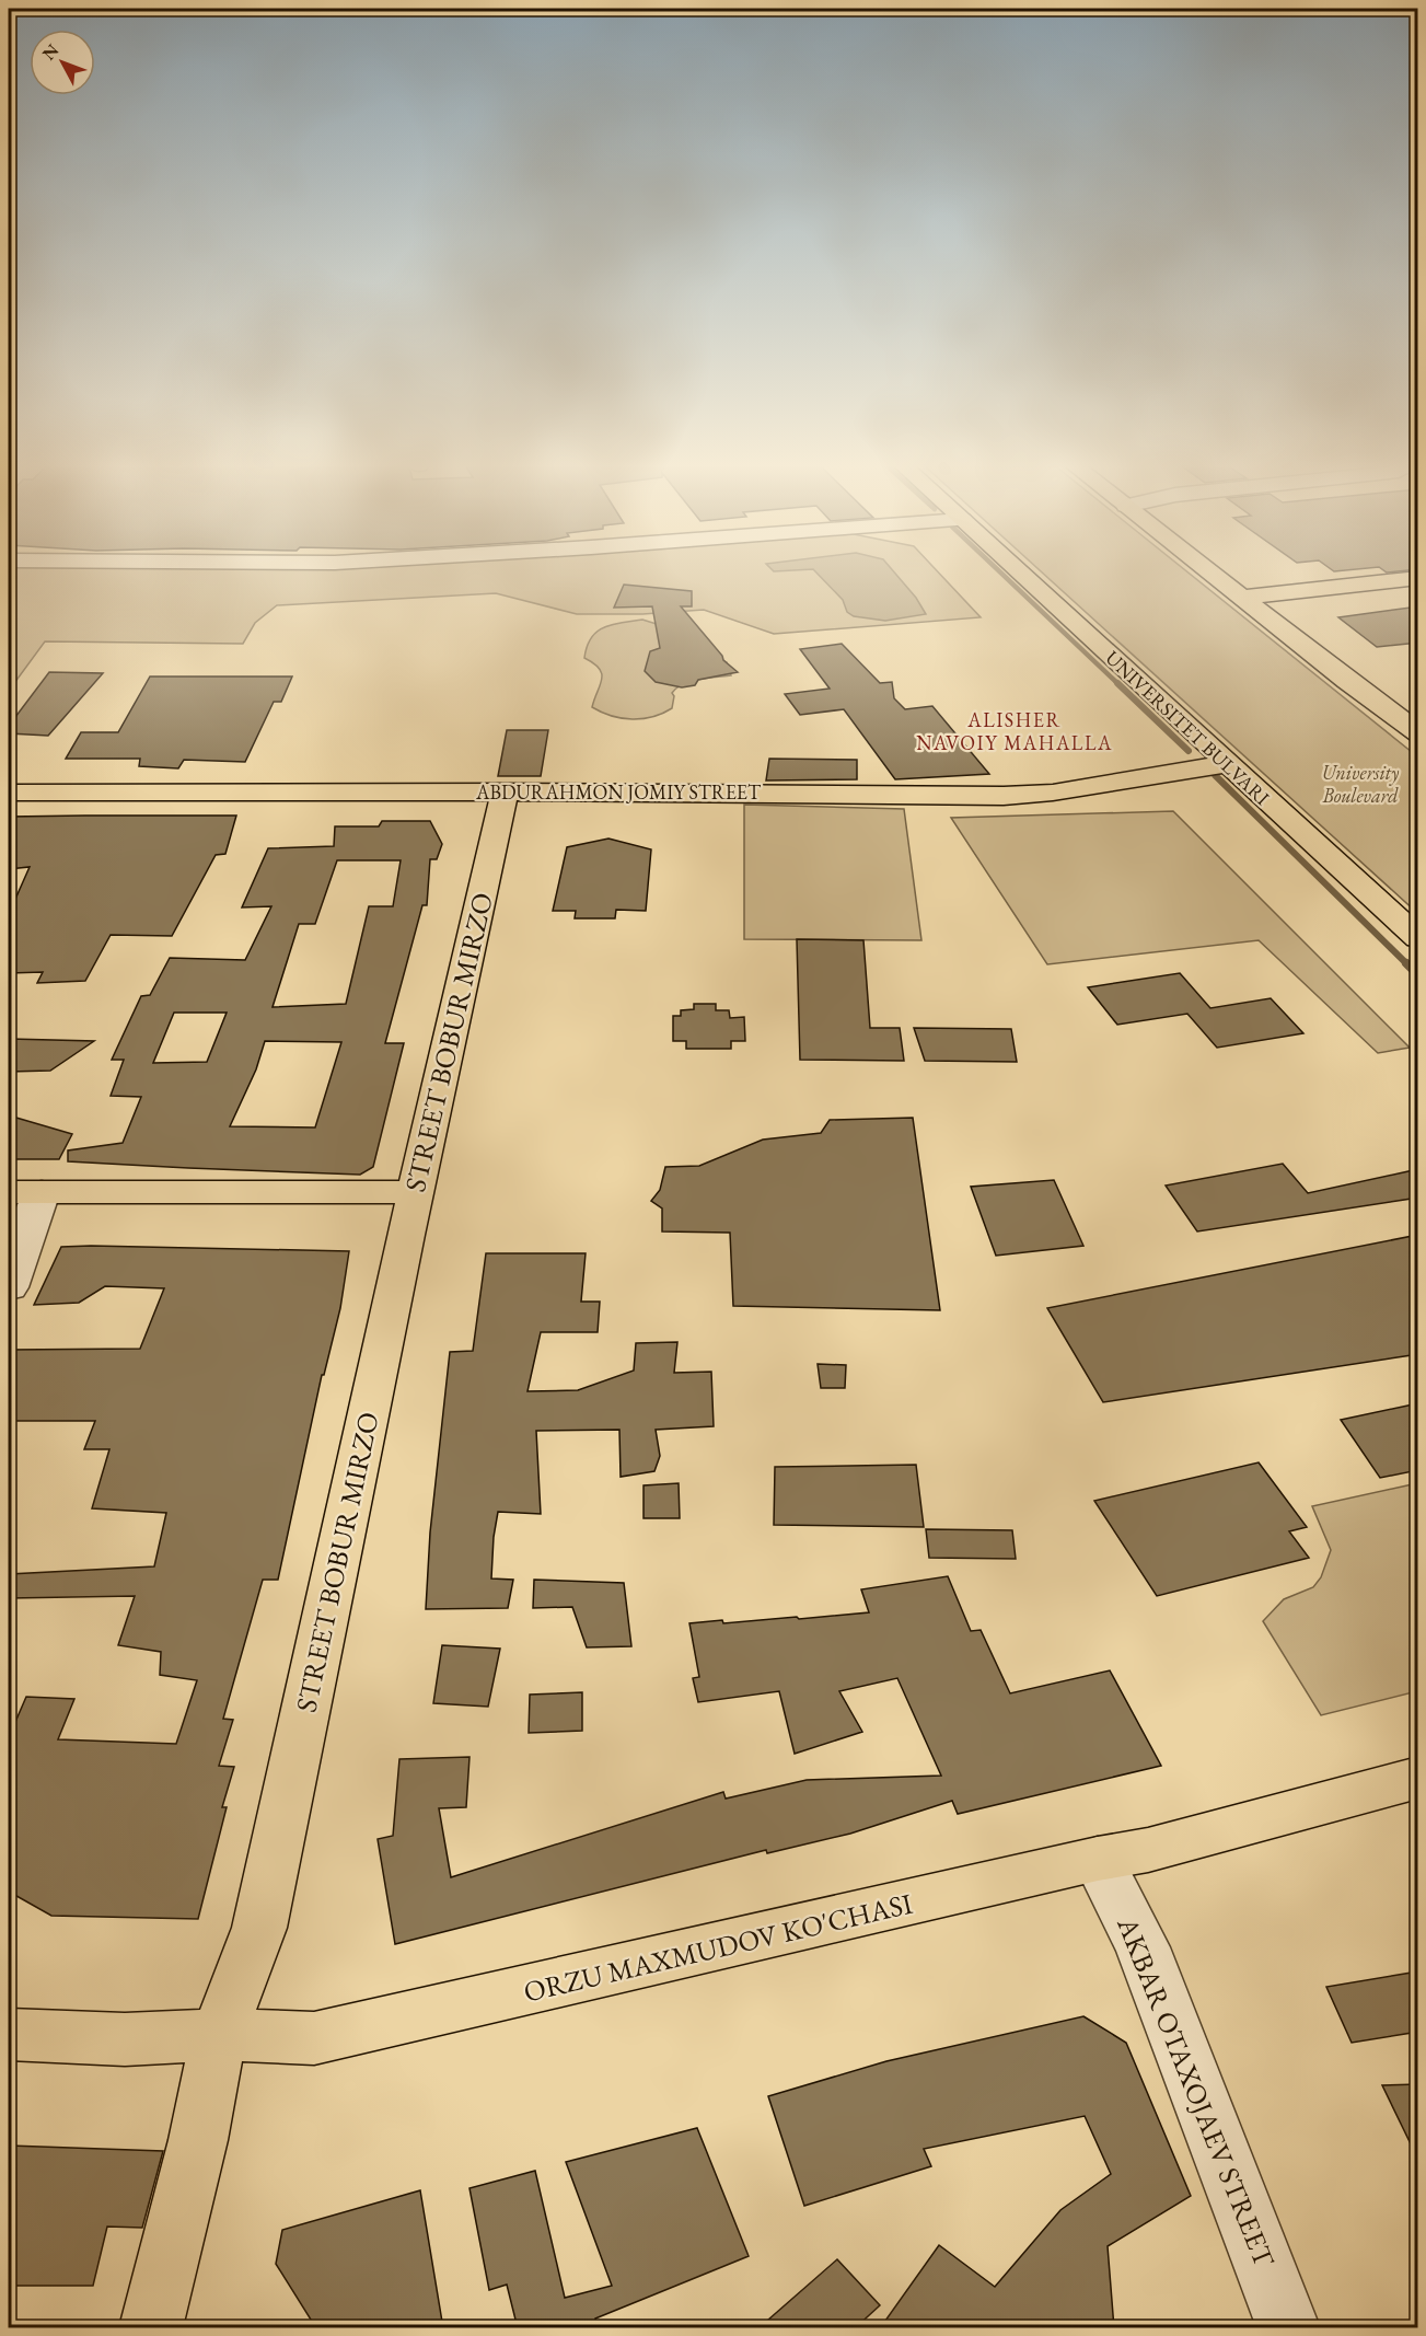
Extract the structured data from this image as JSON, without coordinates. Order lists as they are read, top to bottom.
{
  "streets": {
    "main road": [
      "UNIVERSITET BULVARI",
      "ABDURAHMON JOMIY STREET",
      "STREET BOBUR MIRZO",
      "ORZU MAXMUDOV KO'CHASI"
    ],
    "street": ["AKBAR OTAXOJAEV STREET"]
  },
  "crossings": [
    ["UNIVERSITET BULVARI", "ABDURAHMON JOMIY STREET"],
    ["ABDURAHMON JOMIY STREET", "STREET BOBUR MIRZO"],
    ["STREET BOBUR MIRZO", "ORZU MAXMUDOV KO'CHASI"],
    ["ORZU MAXMUDOV KO'CHASI", "AKBAR OTAXOJAEV STREET"]
  ],
  "districts": ["ALISHER NAVOIY MAHALLA"],
  "parks": ["University Boulevard"],
  "north": "top left"
}
